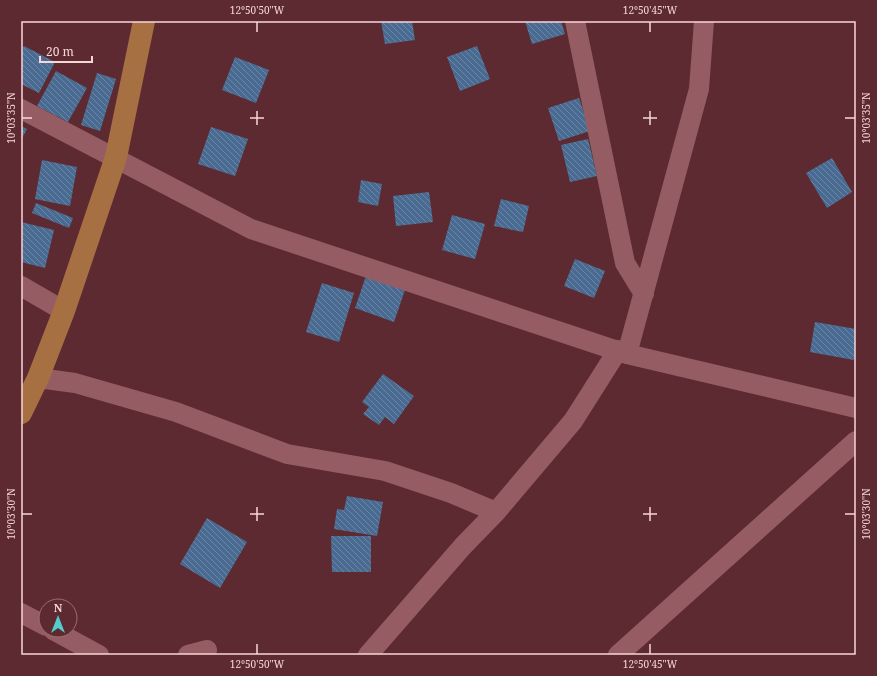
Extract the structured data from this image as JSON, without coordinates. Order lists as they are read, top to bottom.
{
  "scale_bar": "20 m",
  "north": "top",
  "coordinates": [
    "12°50'50\"W",
    "12°50'45\"W",
    "10°03'35\"N",
    "10°03'30\"N"
  ]
}
